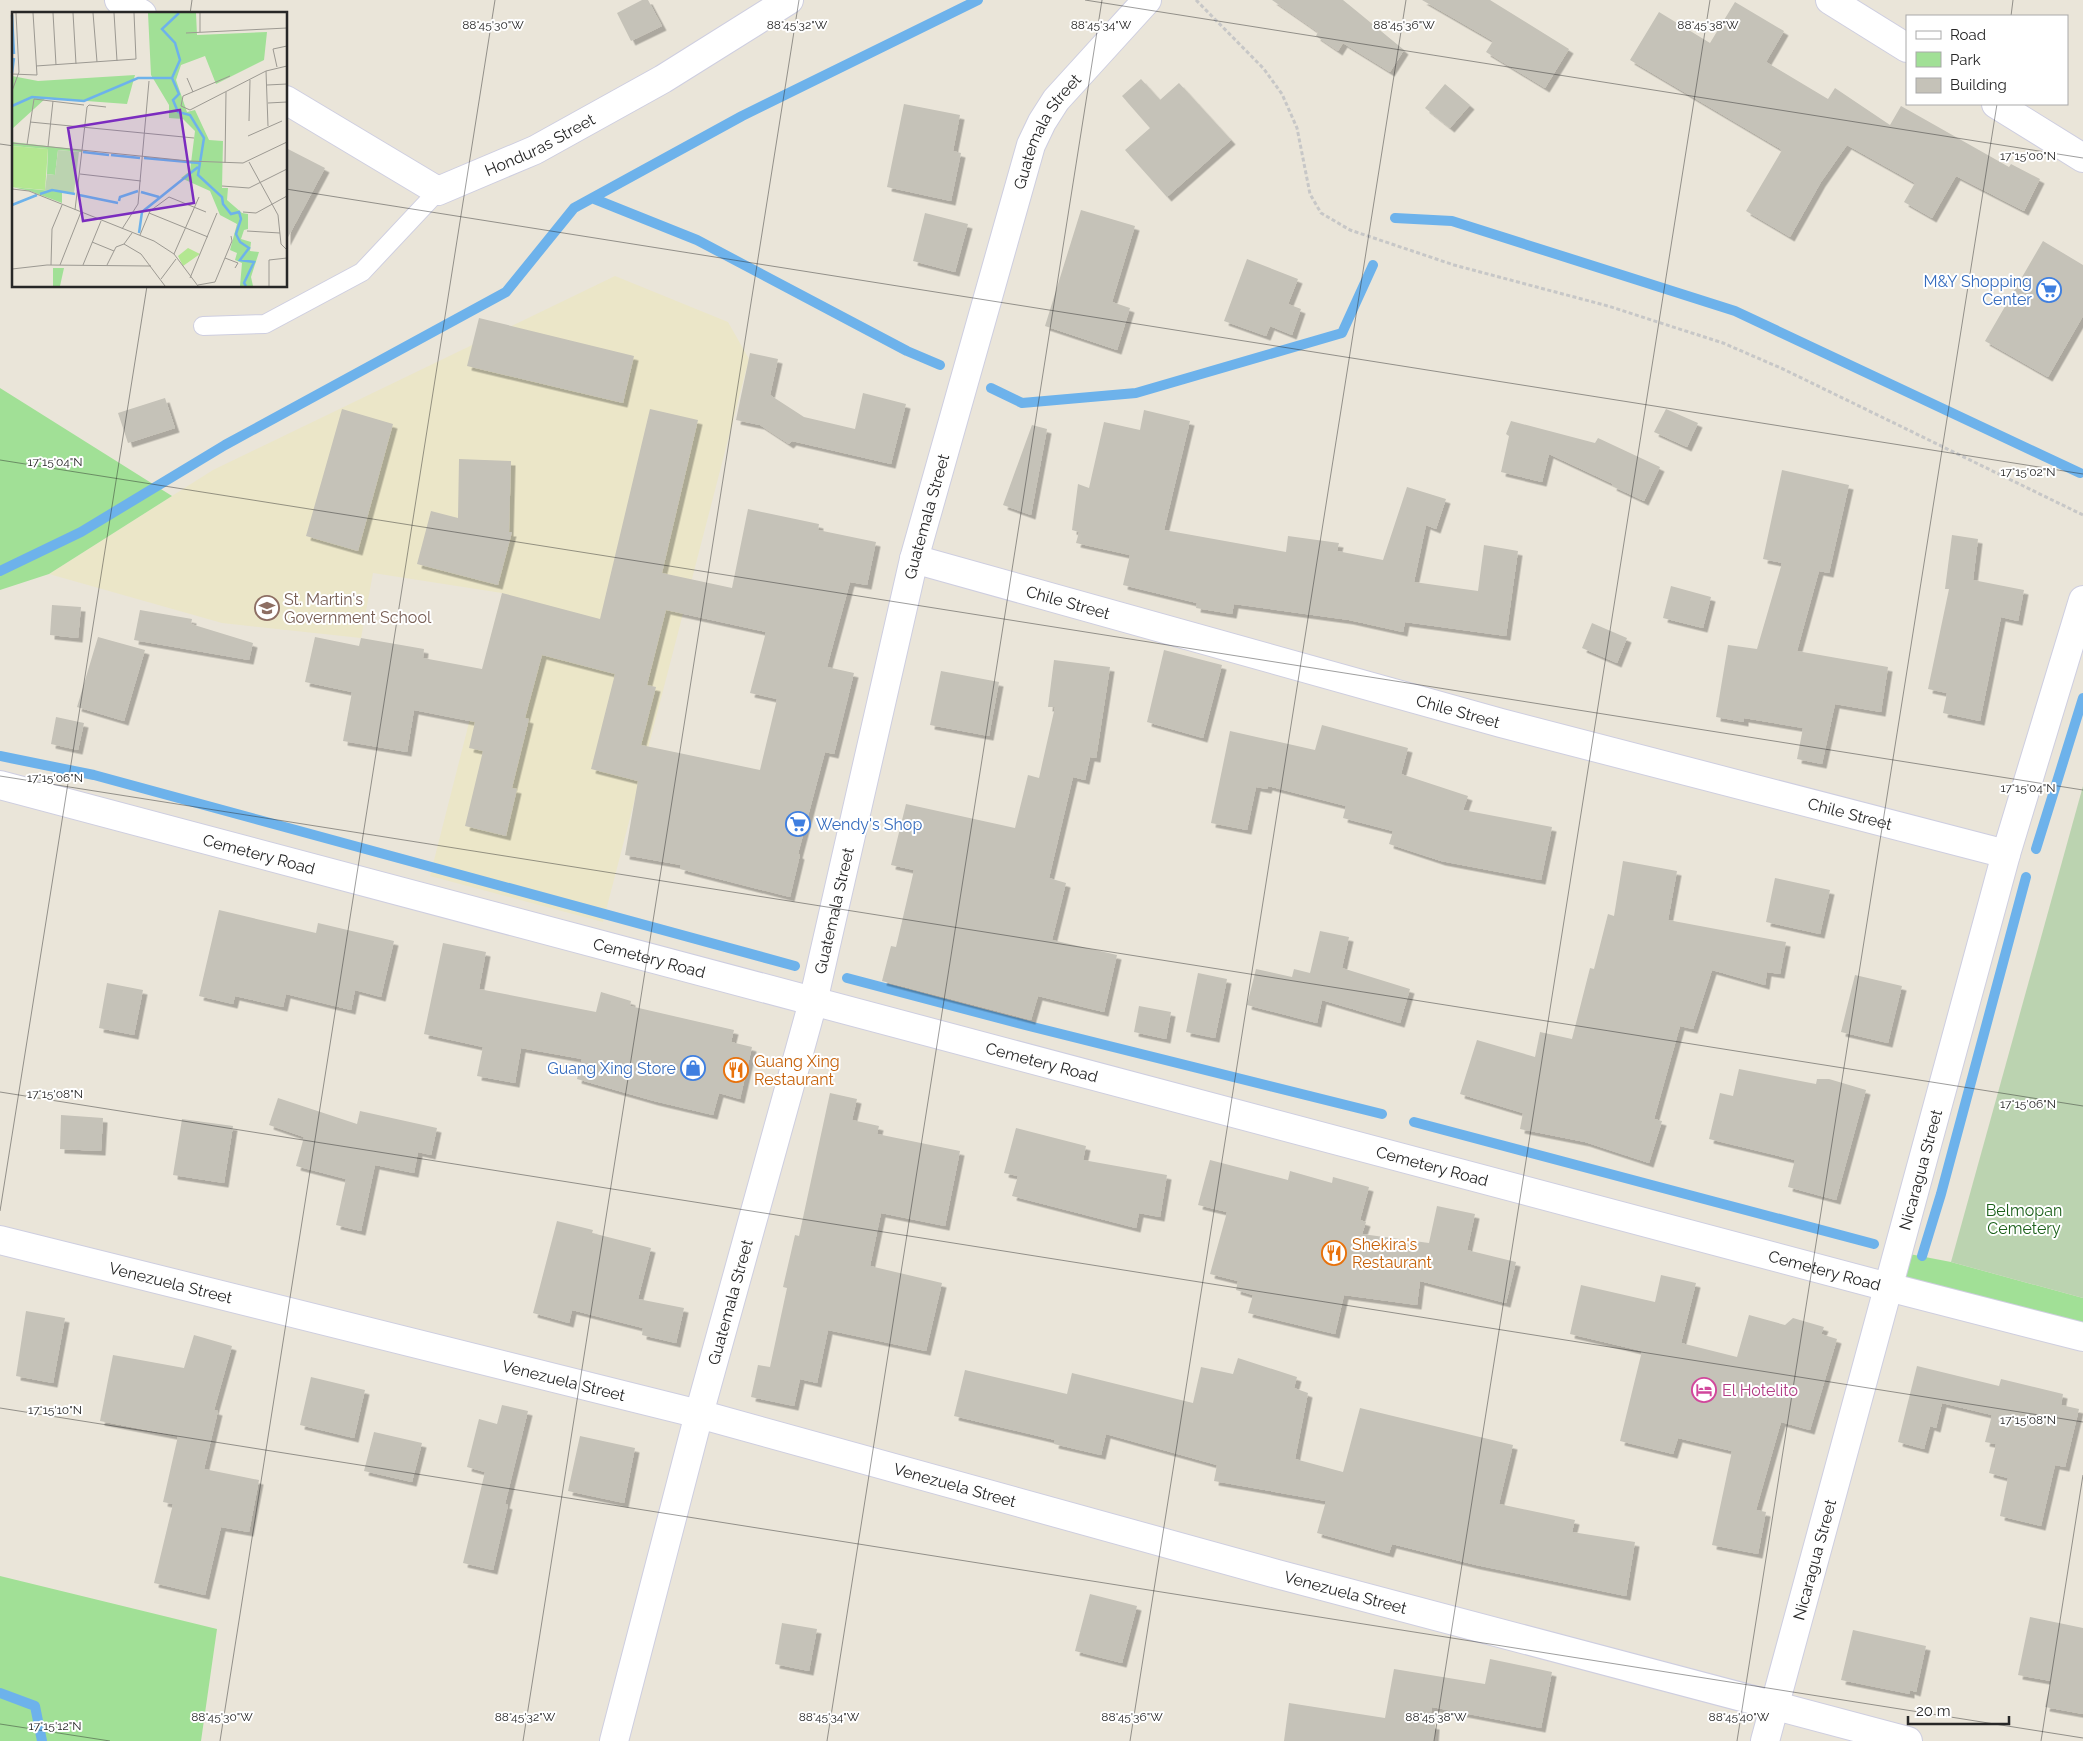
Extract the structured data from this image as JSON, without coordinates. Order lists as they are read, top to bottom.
{
  "streets": {
    "street": [
      "Guatemala Street",
      "Honduras Street",
      "Chile Street",
      "Cemetery Road",
      "Nicaragua Street",
      "Venezuela Street"
    ]
  },
  "crossings": [
    ["Guatemala Street", "Chile Street"],
    ["Guatemala Street", "Cemetery Road"],
    ["Guatemala Street", "Venezuela Street"],
    ["Chile Street", "Nicaragua Street"],
    ["Cemetery Road", "Nicaragua Street"],
    ["Nicaragua Street", "Venezuela Street"]
  ],
  "parks": ["Belmopan Cemetery"],
  "places": {
    "supermarket": ["M&Y Shopping Center", "Wendy's Shop"],
    "school or university": ["St. Martin's Government School"],
    "shop": ["Guang Xing Store"],
    "restaurant": ["Guang Xing Restaurant", "Shekira's Restaurant"],
    "hotel": ["El Hotelito"]
  },
  "legend": ["Road", "Park", "Building"],
  "scale_bar": "20 m",
  "coordinates": [
    "88°45'30\"W",
    "88°45'32\"W",
    "88°45'34\"W",
    "88°45'36\"W",
    "88°45'38\"W",
    "17°15'00\"N",
    "17°15'04\"N",
    "17°15'02\"N",
    "17°15'06\"N",
    "17°15'08\"N",
    "17°15'10\"N",
    "88°45'40\"W",
    "17°15'12\"N"
  ]
}
